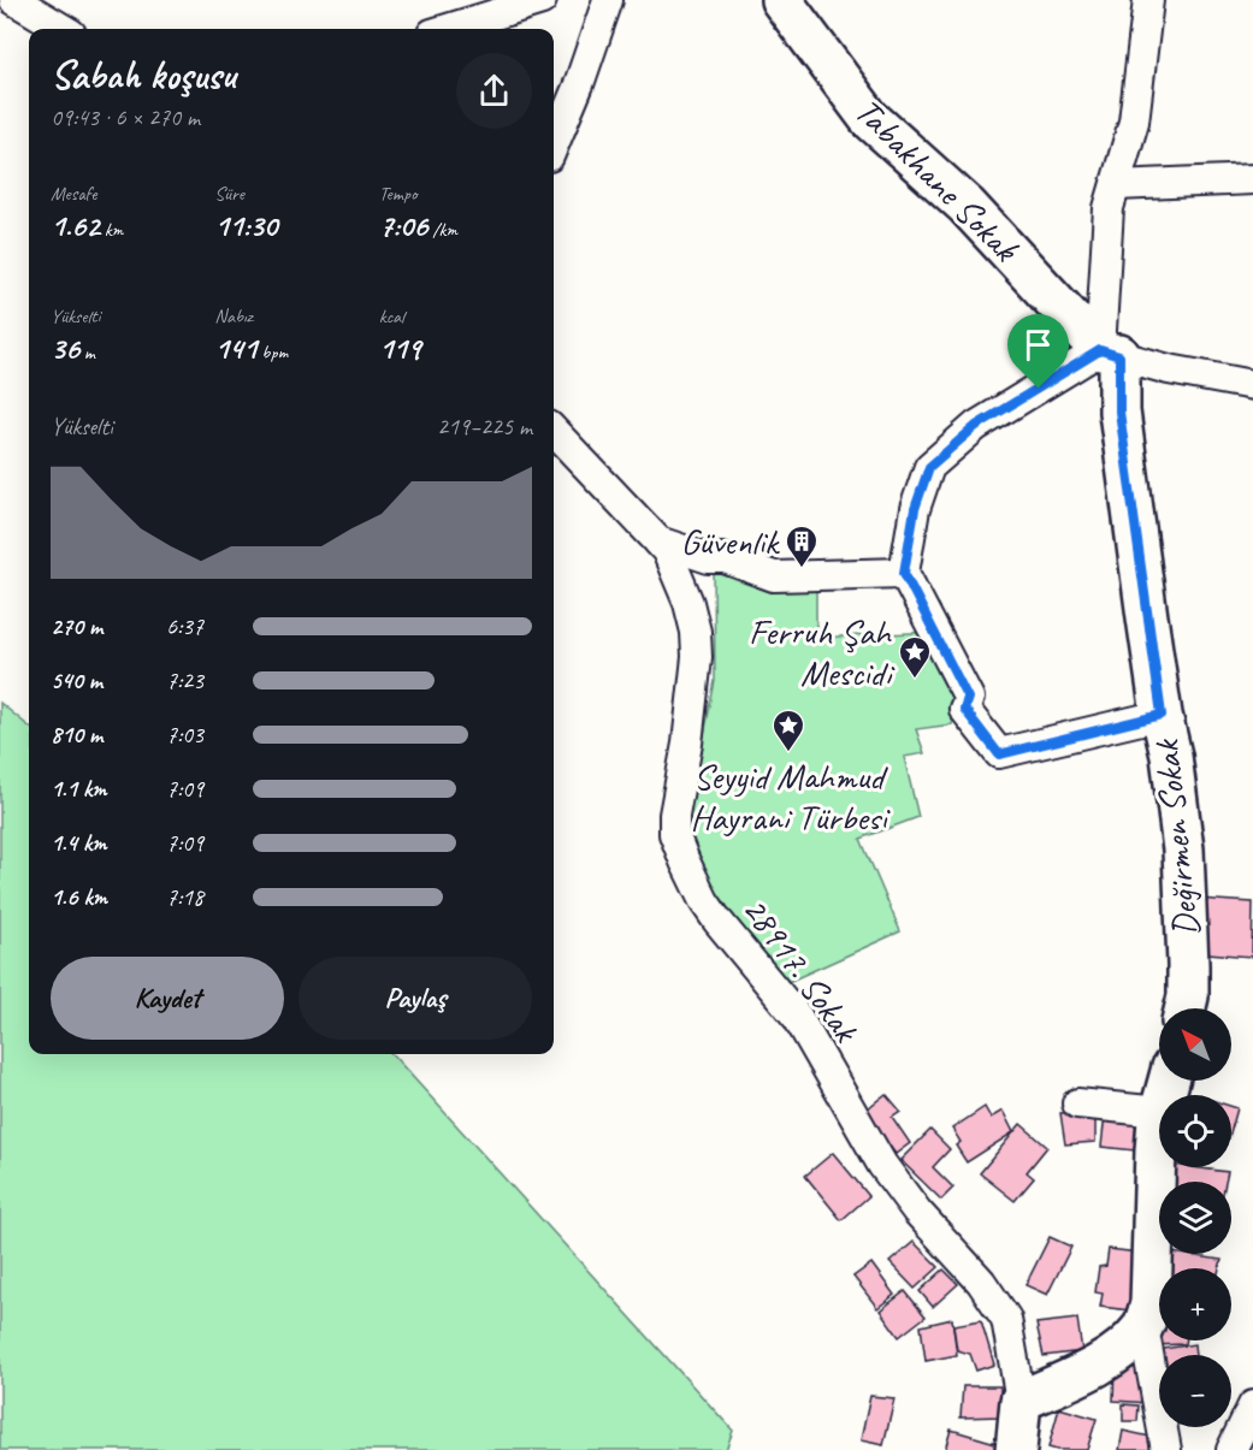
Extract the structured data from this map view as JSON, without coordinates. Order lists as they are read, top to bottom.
{
  "streets": {
    "street": ["Tabakhane Sokak", "Değirmen Sokak", "28917. Sokak"]
  },
  "crossings": [
    ["Tabakhane Sokak", "Değirmen Sokak"]
  ],
  "places": {
    "building": ["Güvenlik"],
    "place": ["Ferruh Şah Mescidi", "Seyyid Mahmud Hayrani Türbesi"]
  },
  "north": "top left",
  "page": {
    "heading": ["Sabah koşusu", "09:43 · 6 × 270 m"],
    "stats": [
      ["Mesafe", "1.62 km"],
      ["Süre", "11:30"],
      ["Tempo", "7:06 /km"],
      ["Yükselti", "36 m"],
      ["Nabız", "141 bpm"],
      ["kcal", "119"]
    ],
    "chart": ["Yükselti", "219–225 m"],
    "list": [
      {
        "name": "270 m",
        "note": "6:37"
      },
      {
        "name": "540 m",
        "note": "7:23"
      },
      {
        "name": "810 m",
        "note": "7:03"
      },
      {
        "name": "1.1 km",
        "note": "7:09"
      },
      {
        "name": "1.4 km",
        "note": "7:09"
      },
      {
        "name": "1.6 km",
        "note": "7:18"
      }
    ],
    "buttons": ["Kaydet", "Paylaş"],
    "map_buttons": ["+", "−"]
  }
}
